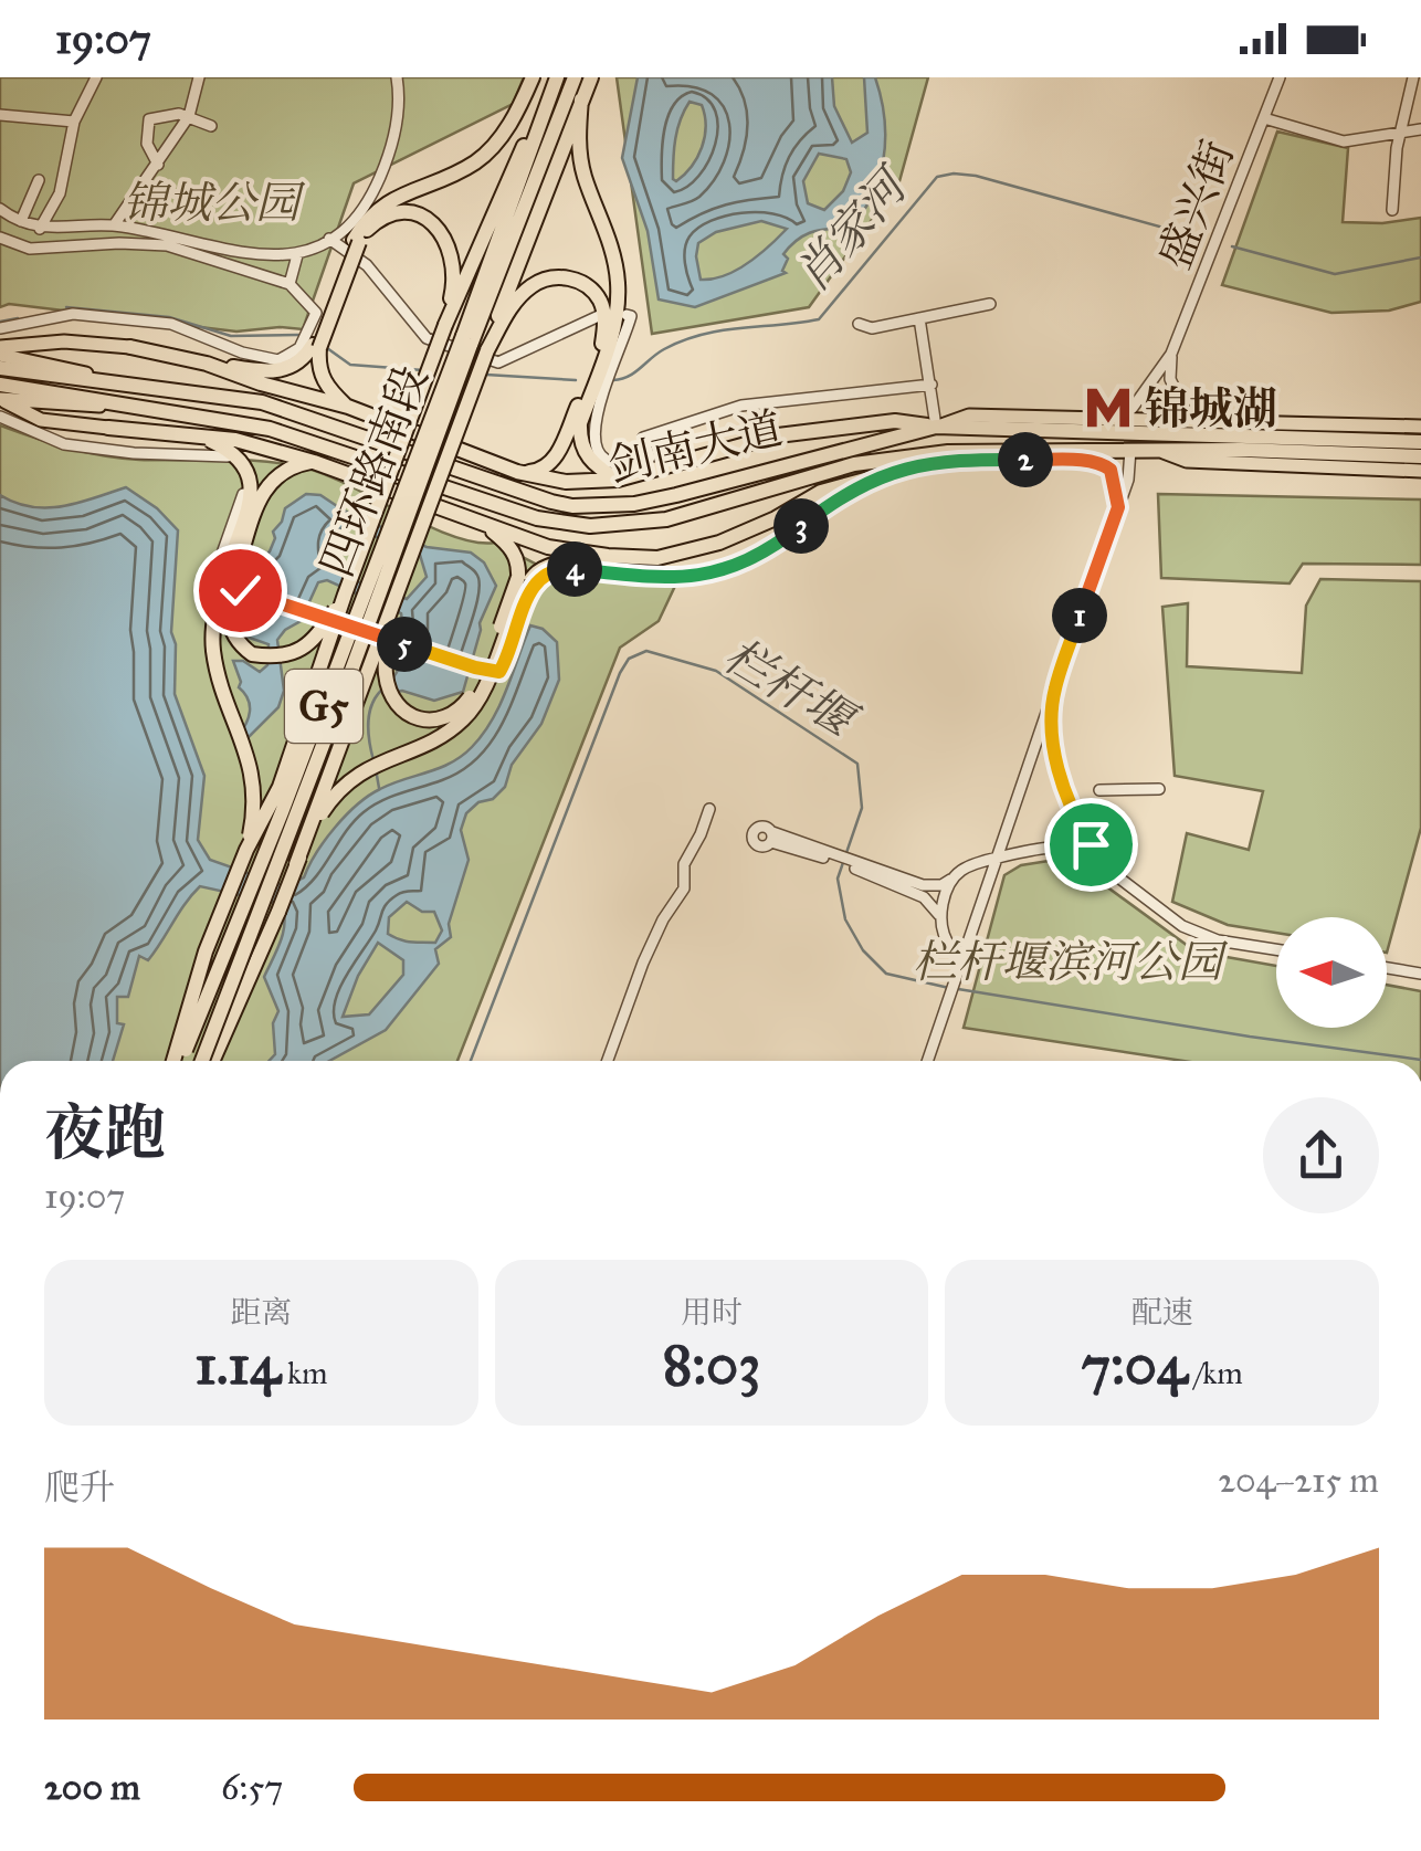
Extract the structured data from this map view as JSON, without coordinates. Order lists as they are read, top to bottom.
{
  "streets": {
    "highway": ["剑南大道", "四环路南段", "G5"],
    "street": ["盛兴街"]
  },
  "water": ["肖家河", "栏杆堰"],
  "parks": ["锦城公园", "栏杆堰滨河公园"],
  "places": {
    "metro station": ["锦城湖"]
  },
  "north": "left",
  "page": {
    "status": "19:07",
    "pins": [
      "2",
      "3",
      "4",
      "1",
      "5"
    ],
    "heading": ["夜跑", "19:07"],
    "stats": [
      ["距离", "1.14 km"],
      ["用时", "8:03"],
      ["配速", "7:04 /km"]
    ],
    "chart": ["爬升", "204–215 m"],
    "list": [
      {
        "name": "200 m",
        "note": "6:57"
      }
    ]
  }
}
